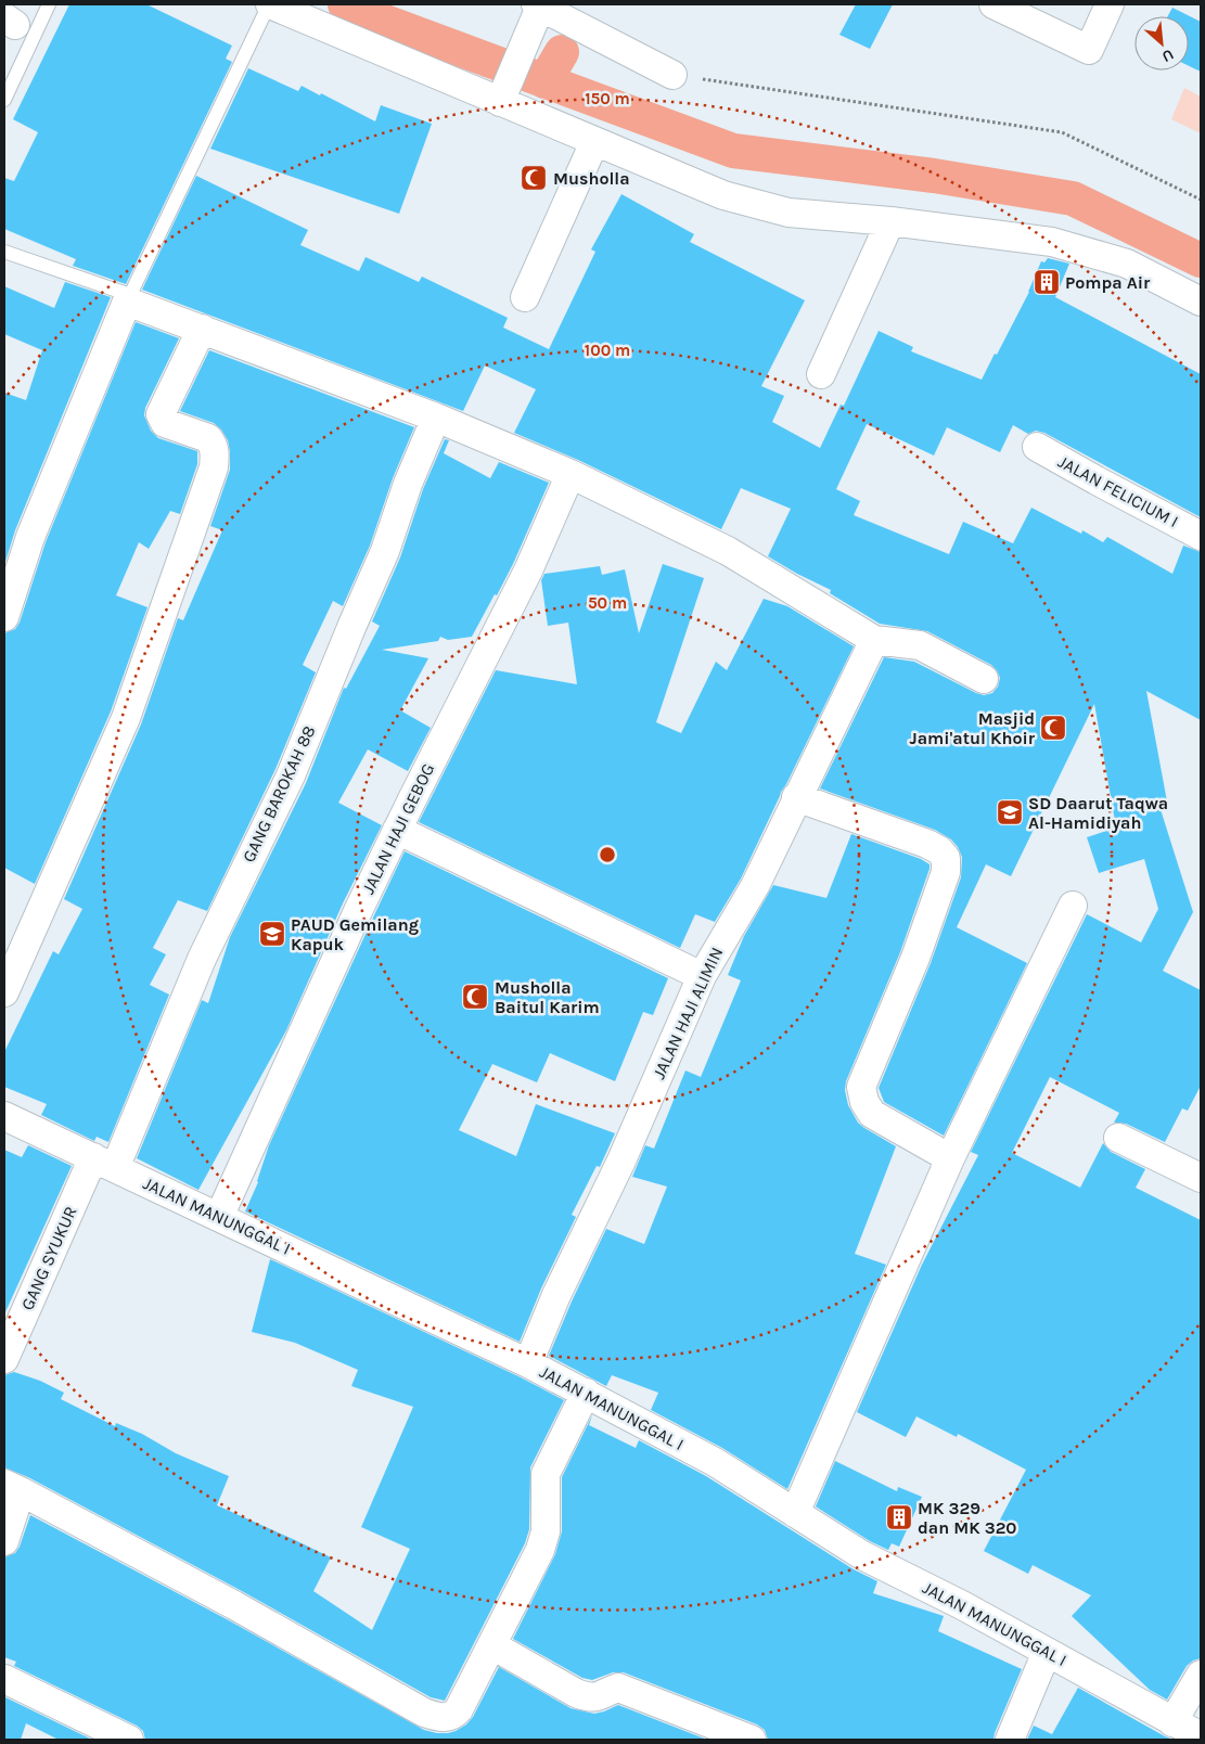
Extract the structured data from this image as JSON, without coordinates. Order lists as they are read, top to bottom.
{
  "streets": {
    "street": [
      "JALAN FELICIUM I",
      "GANG BAROKAH 88",
      "JALAN HAJI GEBOG",
      "JALAN HAJI ALIMIN",
      "JALAN MANUNGGAL I",
      "GANG SYUKUR"
    ]
  },
  "crossings": [
    ["GANG BAROKAH 88", "JALAN MANUNGGAL I"],
    ["GANG BAROKAH 88", "GANG SYUKUR"],
    ["JALAN HAJI GEBOG", "JALAN MANUNGGAL I"],
    ["JALAN HAJI ALIMIN", "JALAN MANUNGGAL I"],
    ["JALAN MANUNGGAL I", "GANG SYUKUR"]
  ],
  "places": {
    "mosque": ["Musholla", "Masjid Jami'atul Khoir", "Musholla Baitul Karim"],
    "building": ["Pompa Air", "MK 329 dan MK 320"],
    "school or university": ["SD Daarut Taqwa Al-Hamidiyah", "PAUD Gemilang Kapuk"]
  },
  "north": "bottom right",
  "rings": ["150 m", "100 m", "50 m"]
}
